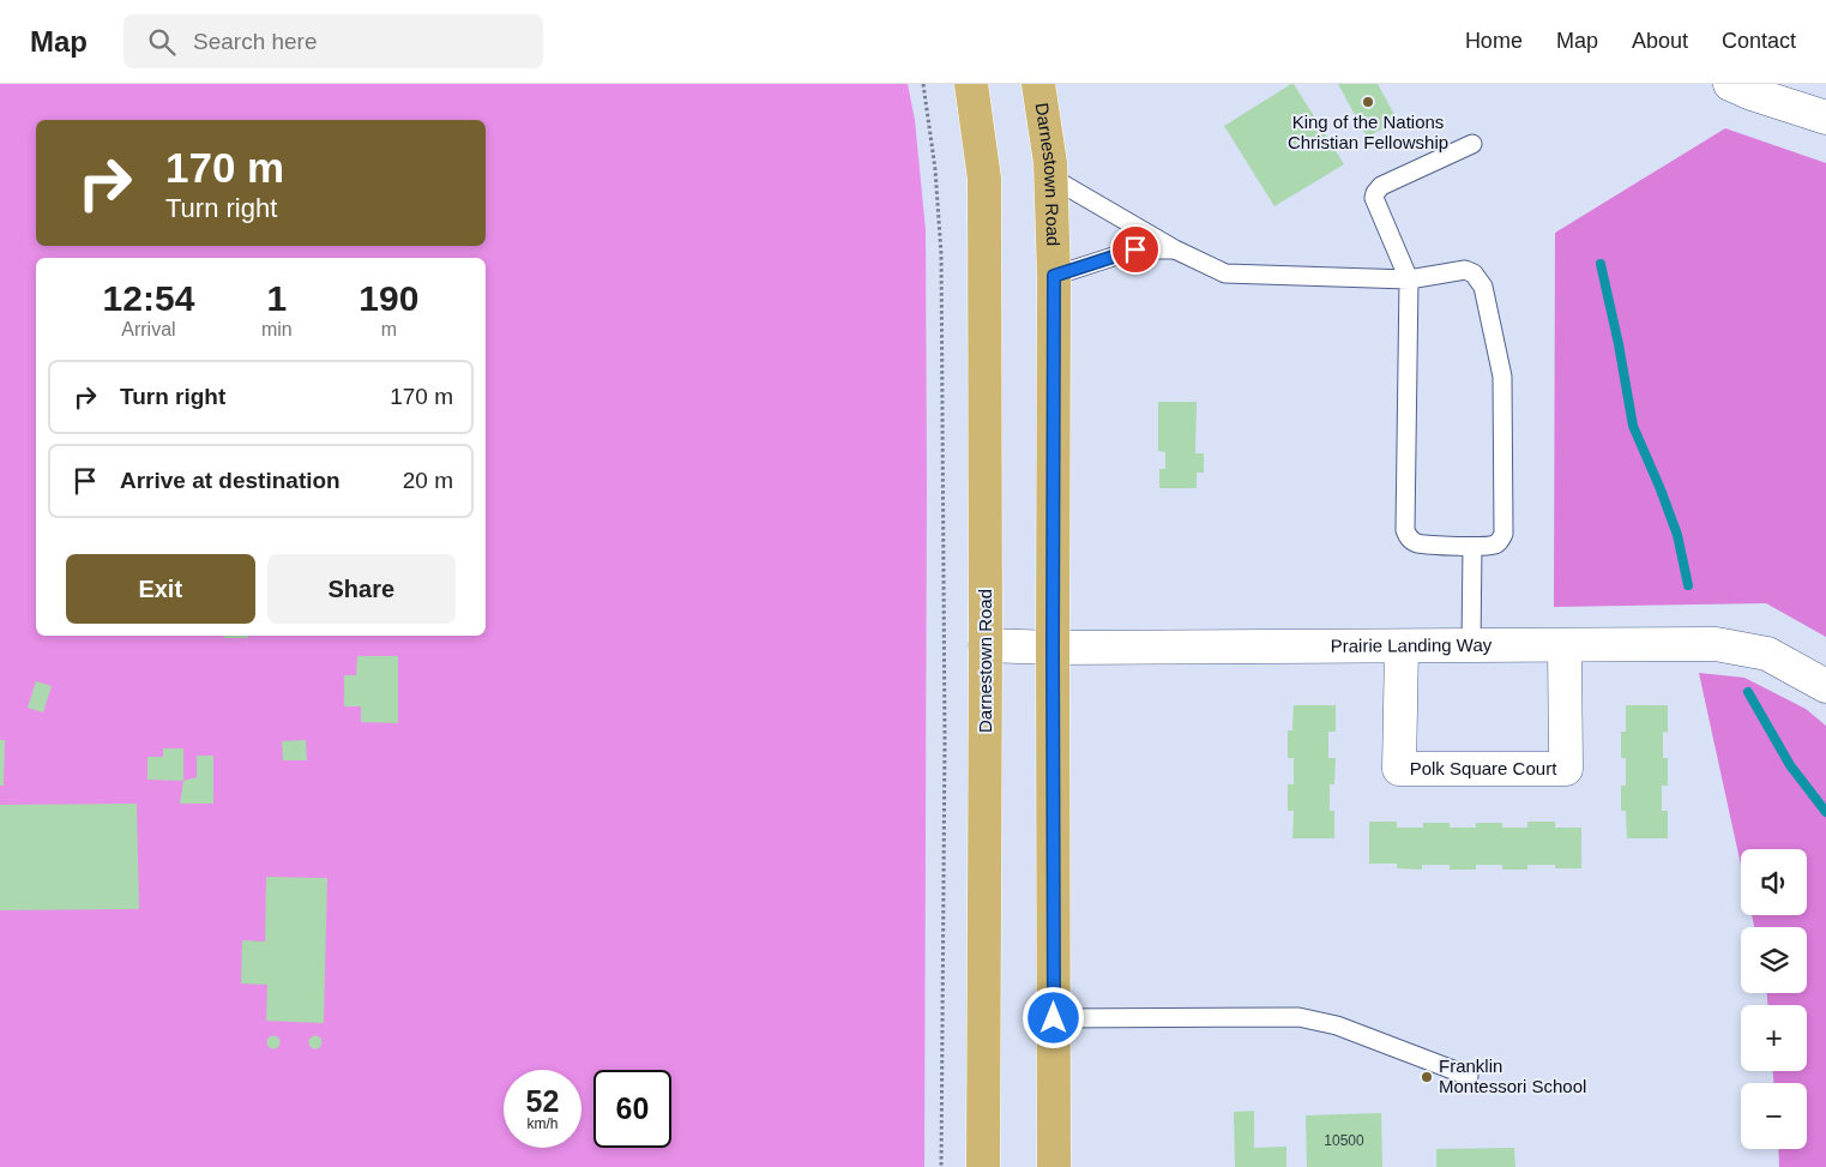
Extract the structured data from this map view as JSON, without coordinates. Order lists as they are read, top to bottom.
{
  "streets": {
    "main road": ["Darnestown Road"],
    "street": ["Prairie Landing Way", "Polk Square Court"]
  },
  "crossings": [
    ["Darnestown Road", "Prairie Landing Way"],
    ["Prairie Landing Way", "Polk Square Court"]
  ],
  "places": ["King of the Nations Christian Fellowship", "Franklin Montessori School"],
  "house_numbers": ["10500"],
  "page": {
    "header": "Map",
    "search": "Search here",
    "nav": [
      "Home",
      "Map",
      "About",
      "Contact"
    ],
    "turn": ["170 m", "Turn right"],
    "eta": [
      "12:54",
      "Arrival",
      "1",
      "min",
      "190",
      "m"
    ],
    "list": [
      {
        "name": "Turn right",
        "value": "170 m"
      },
      {
        "name": "Arrive at destination",
        "value": "20 m"
      }
    ],
    "buttons": ["Exit", "Share"],
    "map_buttons": ["+", "−"],
    "speed": "52 km/h",
    "limit": "60"
  }
}
